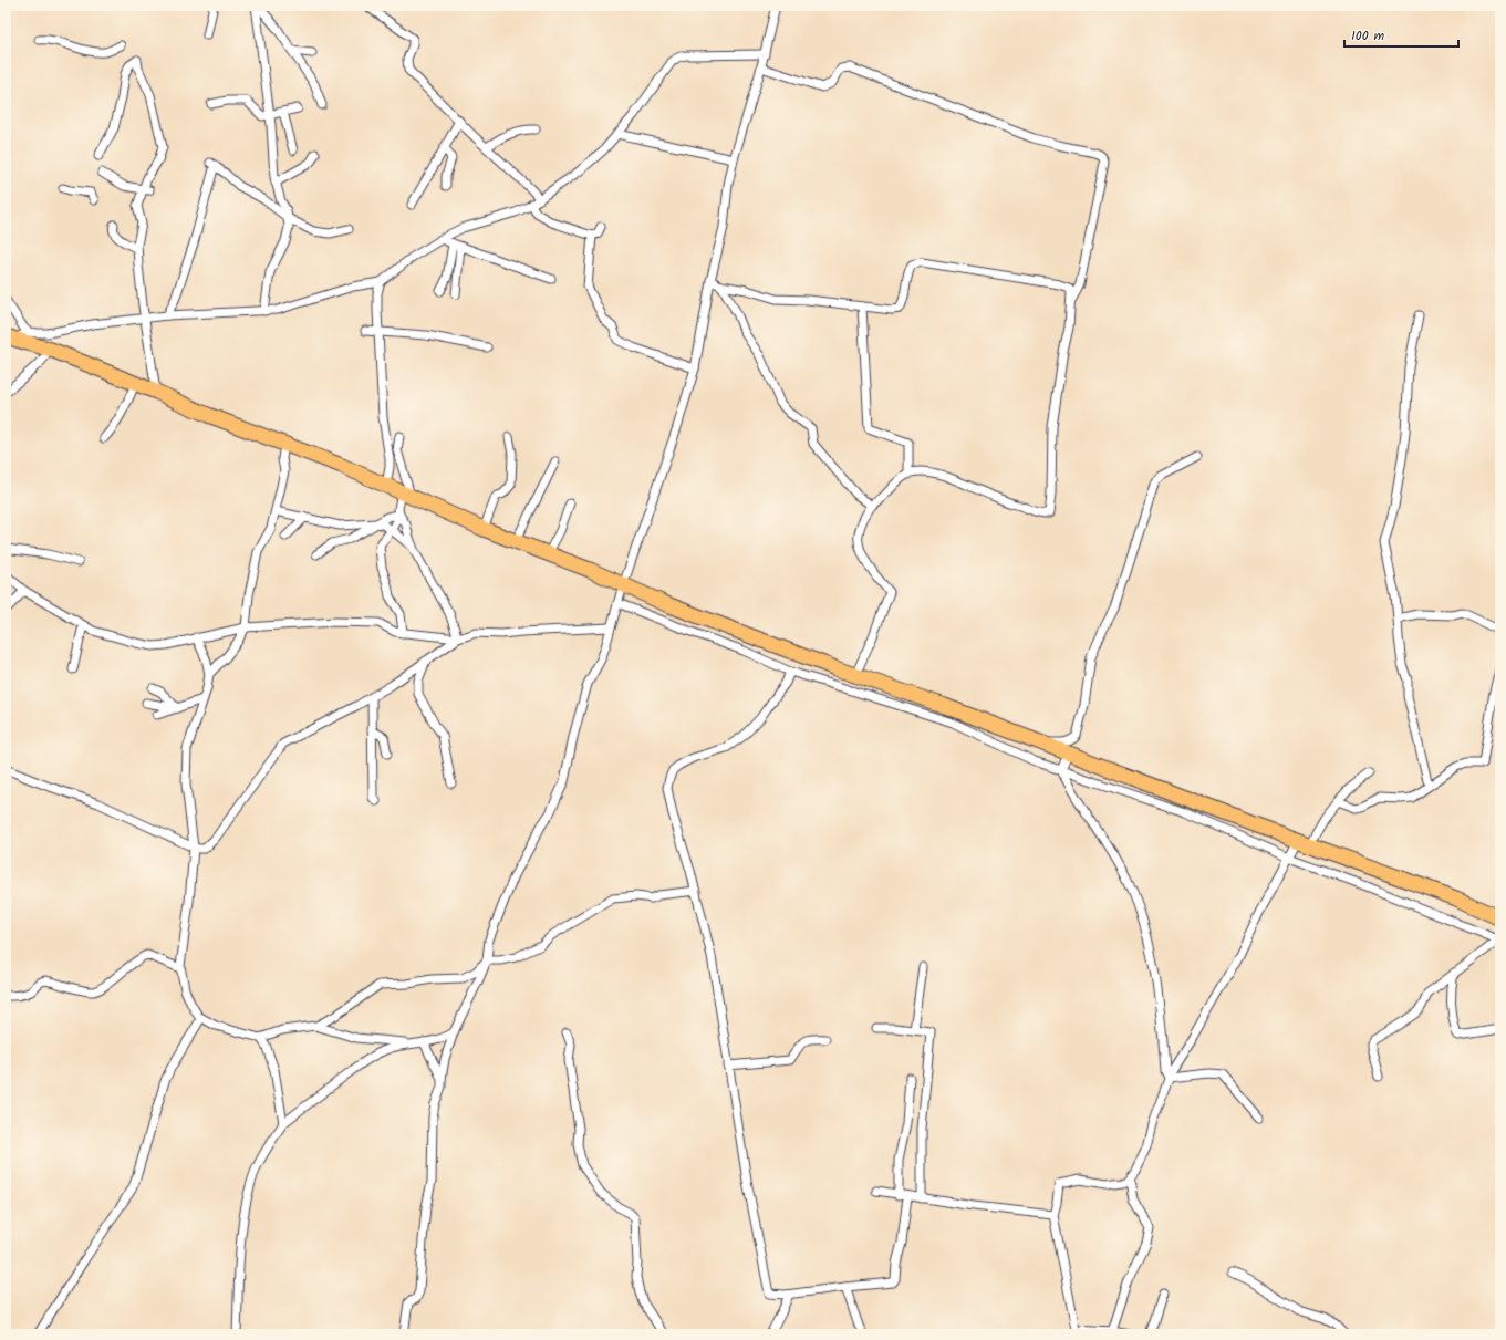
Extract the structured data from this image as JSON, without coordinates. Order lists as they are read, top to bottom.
{
  "scale_bar": "100 m"
}
